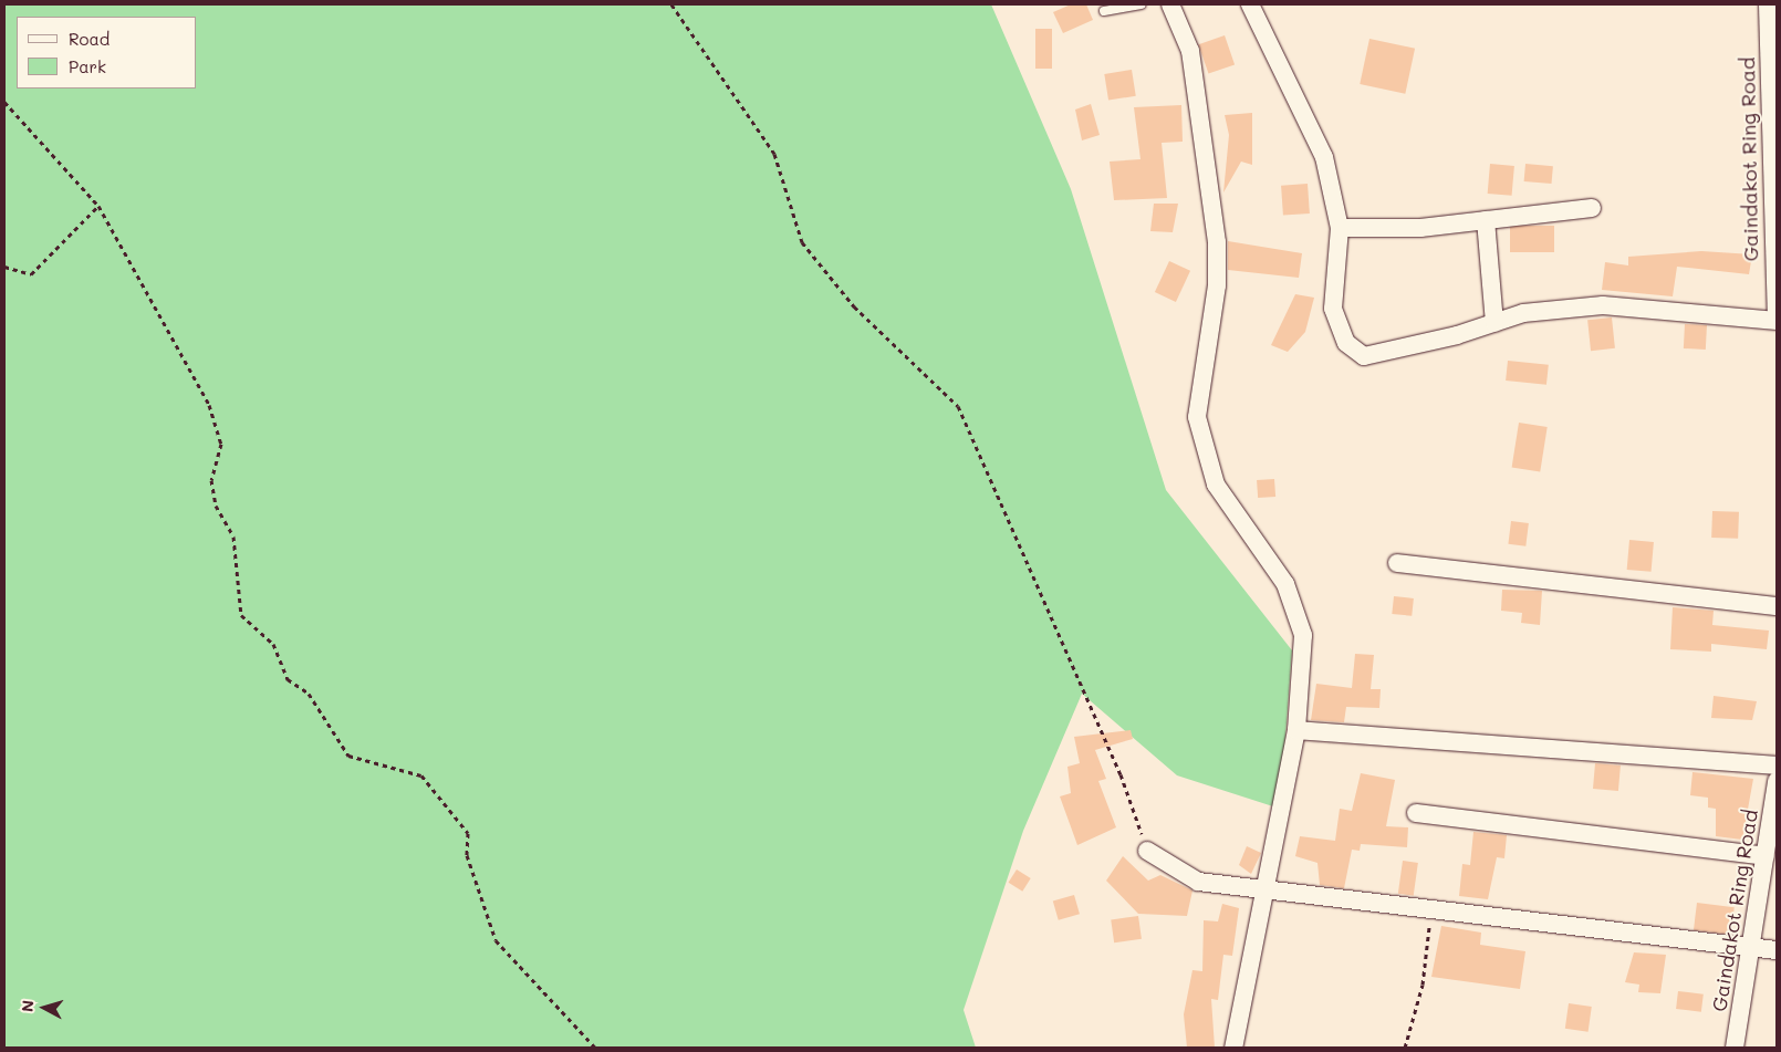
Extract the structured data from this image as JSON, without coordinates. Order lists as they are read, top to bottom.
{
  "streets": {
    "street": ["Gaindakot Ring Road"]
  },
  "legend": ["Road", "Park"],
  "north": "left"
}
